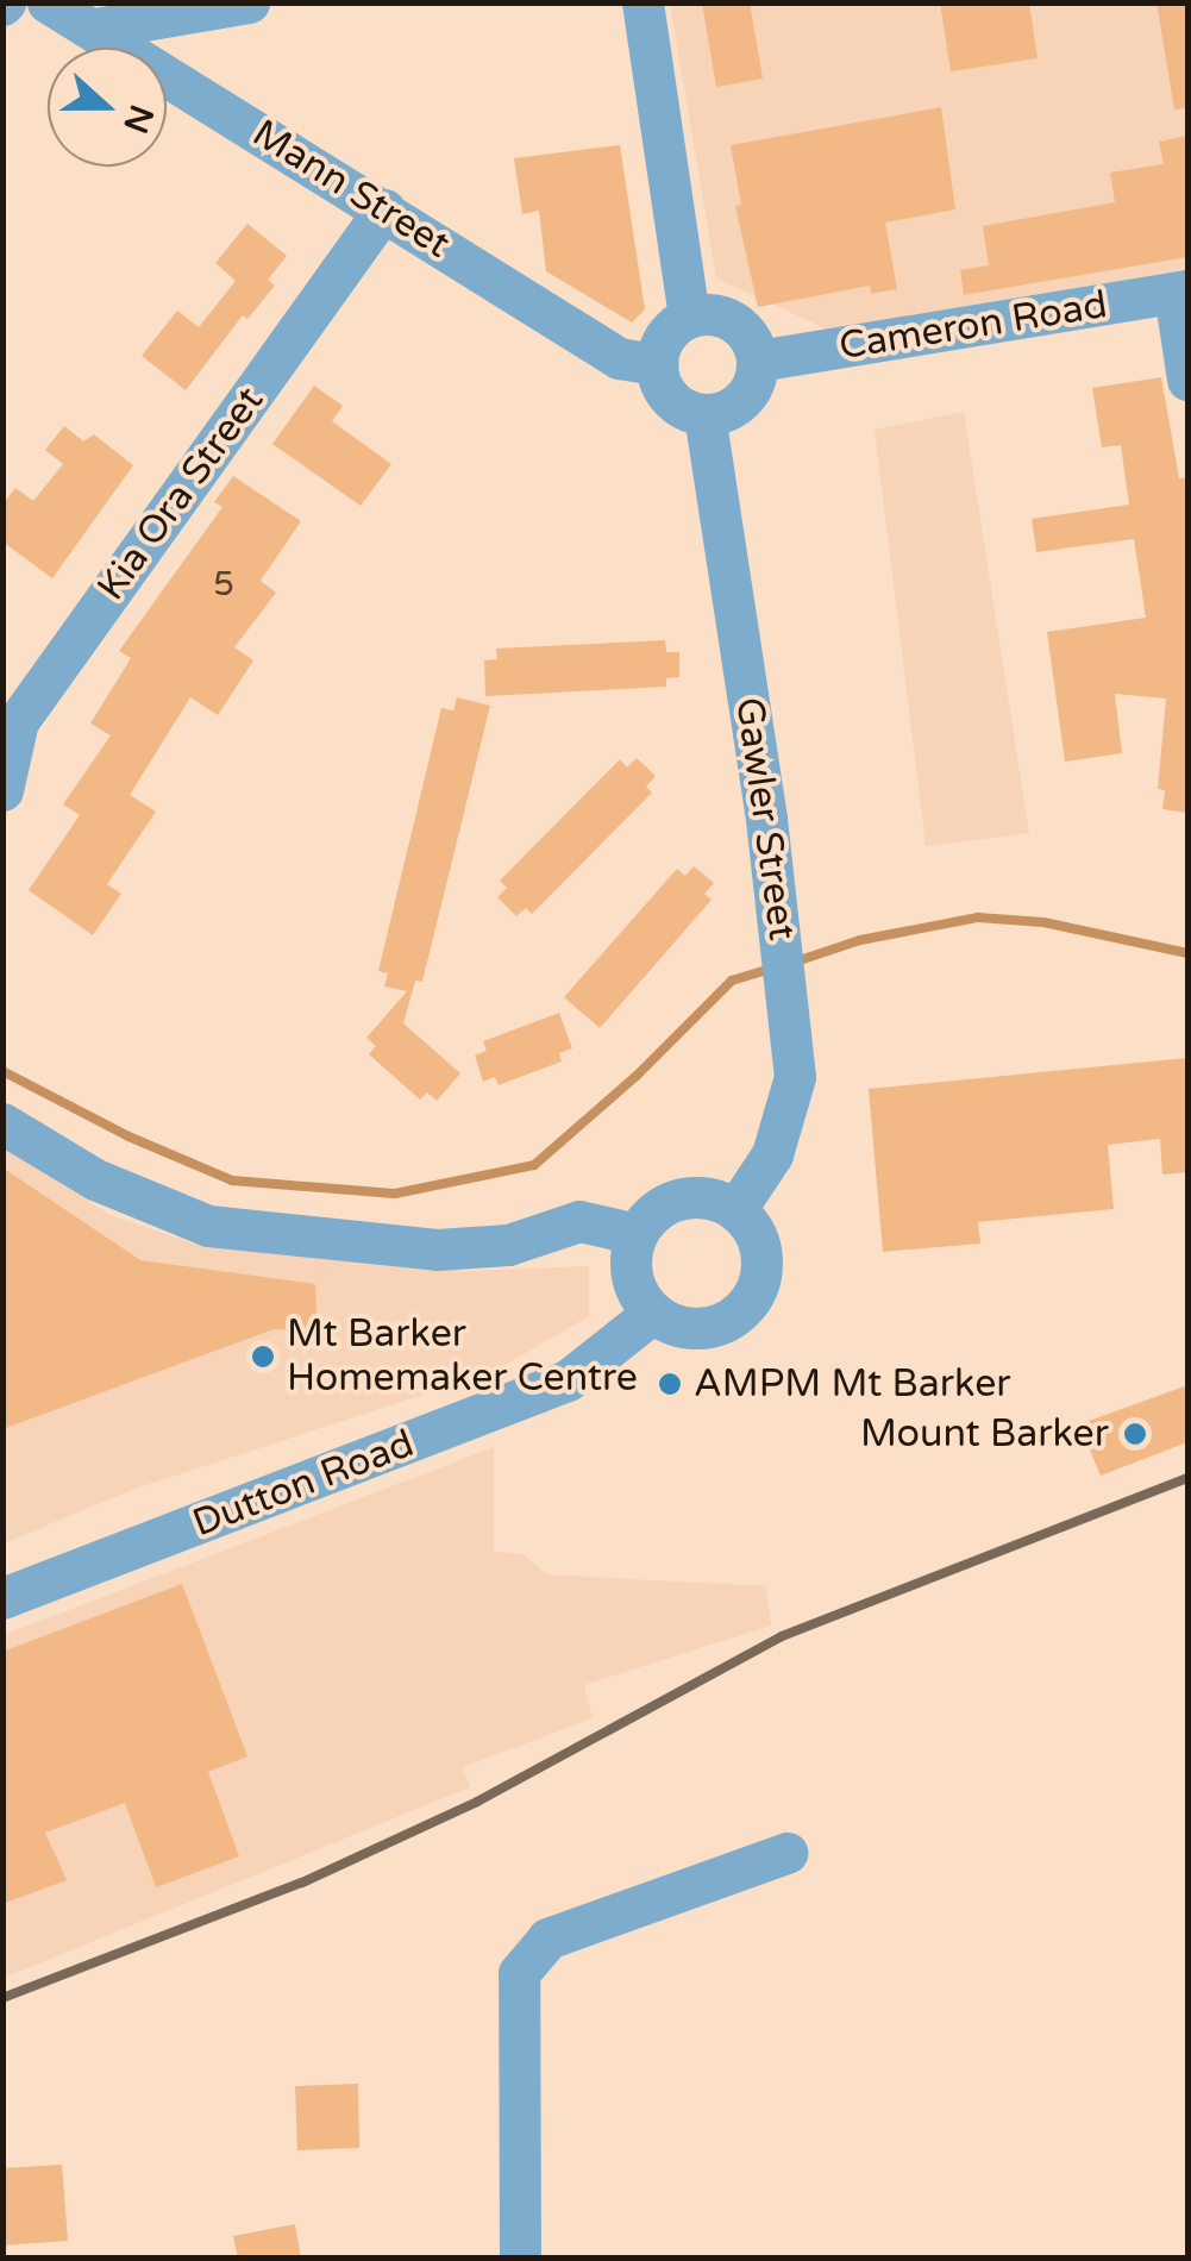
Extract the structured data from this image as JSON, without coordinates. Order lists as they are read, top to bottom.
{
  "streets": {
    "street": [
      "Mann Street",
      "Cameron Road",
      "Kia Ora Street",
      "Gawler Street",
      "Dutton Road"
    ]
  },
  "crossings": [
    ["Mann Street", "Cameron Road"],
    ["Mann Street", "Kia Ora Street"],
    ["Mann Street", "Gawler Street"],
    ["Cameron Road", "Gawler Street"],
    ["Gawler Street", "Dutton Road"]
  ],
  "places": ["Mt Barker Homemaker Centre", "AMPM Mt Barker", "Mount Barker"],
  "house_numbers": ["5"],
  "north": "right"
}
